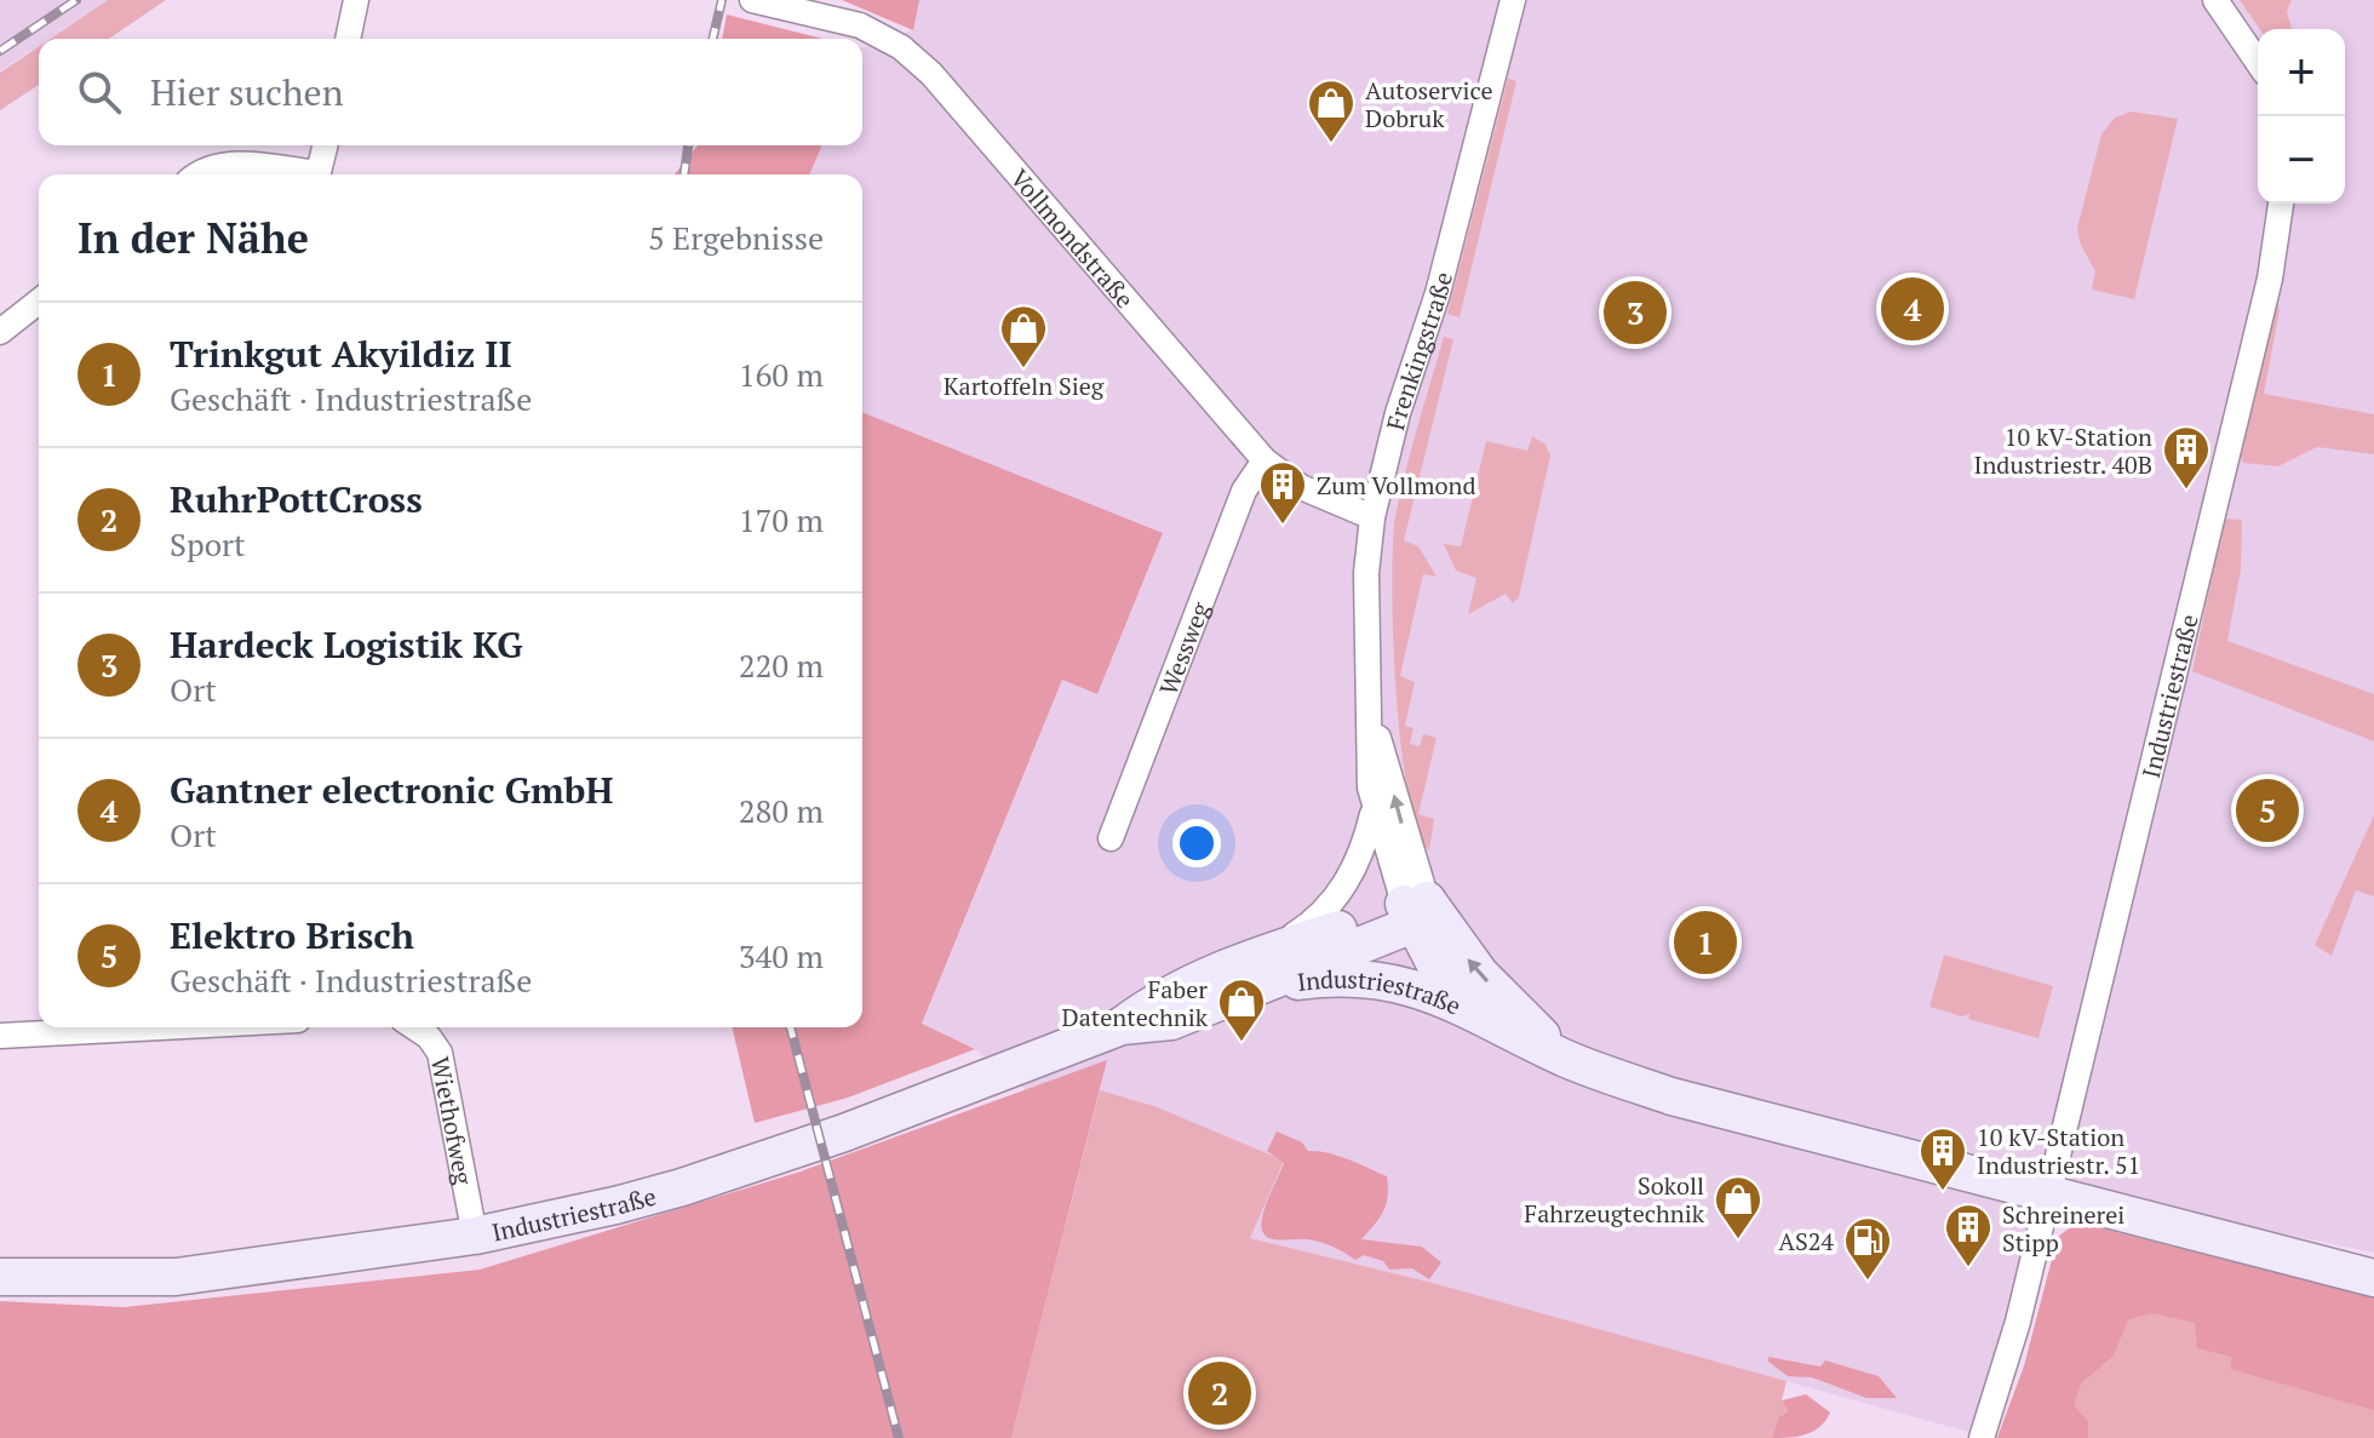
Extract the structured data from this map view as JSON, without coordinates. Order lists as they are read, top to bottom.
{
  "streets": {
    "street": [
      "Vollmondstraße",
      "Frenkingstraße",
      "Wessweg",
      "Industriestraße",
      "Wiethofweg"
    ]
  },
  "crossings": [
    ["Vollmondstraße", "Frenkingstraße"],
    ["Vollmondstraße", "Wessweg"],
    ["Frenkingstraße", "Industriestraße"],
    ["Industriestraße", "Wiethofweg"]
  ],
  "places": {
    "shop": [
      "Autoservice Dobruk",
      "Kartoffeln Sieg",
      "Faber Datentechnik",
      "Sokoll Fahrzeugtechnik"
    ],
    "building": [
      "10 kV-Station Industriestr. 40B",
      "Zum Vollmond",
      "10 kV-Station Industriestr. 51",
      "Schreinerei Stipp"
    ],
    "fuel station": ["AS24"]
  },
  "page": {
    "map_buttons": ["+", "−"],
    "search": "Hier suchen",
    "heading": ["In der Nähe", "5 Ergebnisse"],
    "pins": [
      "4",
      "3",
      "5",
      "1",
      "2"
    ],
    "list": [
      {
        "mark": "1",
        "name": "Trinkgut Akyildiz II",
        "note": "Geschäft · Industriestraße",
        "value": "160 m"
      },
      {
        "mark": "2",
        "name": "RuhrPottCross",
        "note": "Sport",
        "value": "170 m"
      },
      {
        "mark": "3",
        "name": "Hardeck Logistik KG",
        "note": "Ort",
        "value": "220 m"
      },
      {
        "mark": "4",
        "name": "Gantner electronic GmbH",
        "note": "Ort",
        "value": "280 m"
      },
      {
        "mark": "5",
        "name": "Elektro Brisch",
        "note": "Geschäft · Industriestraße",
        "value": "340 m"
      }
    ]
  }
}
